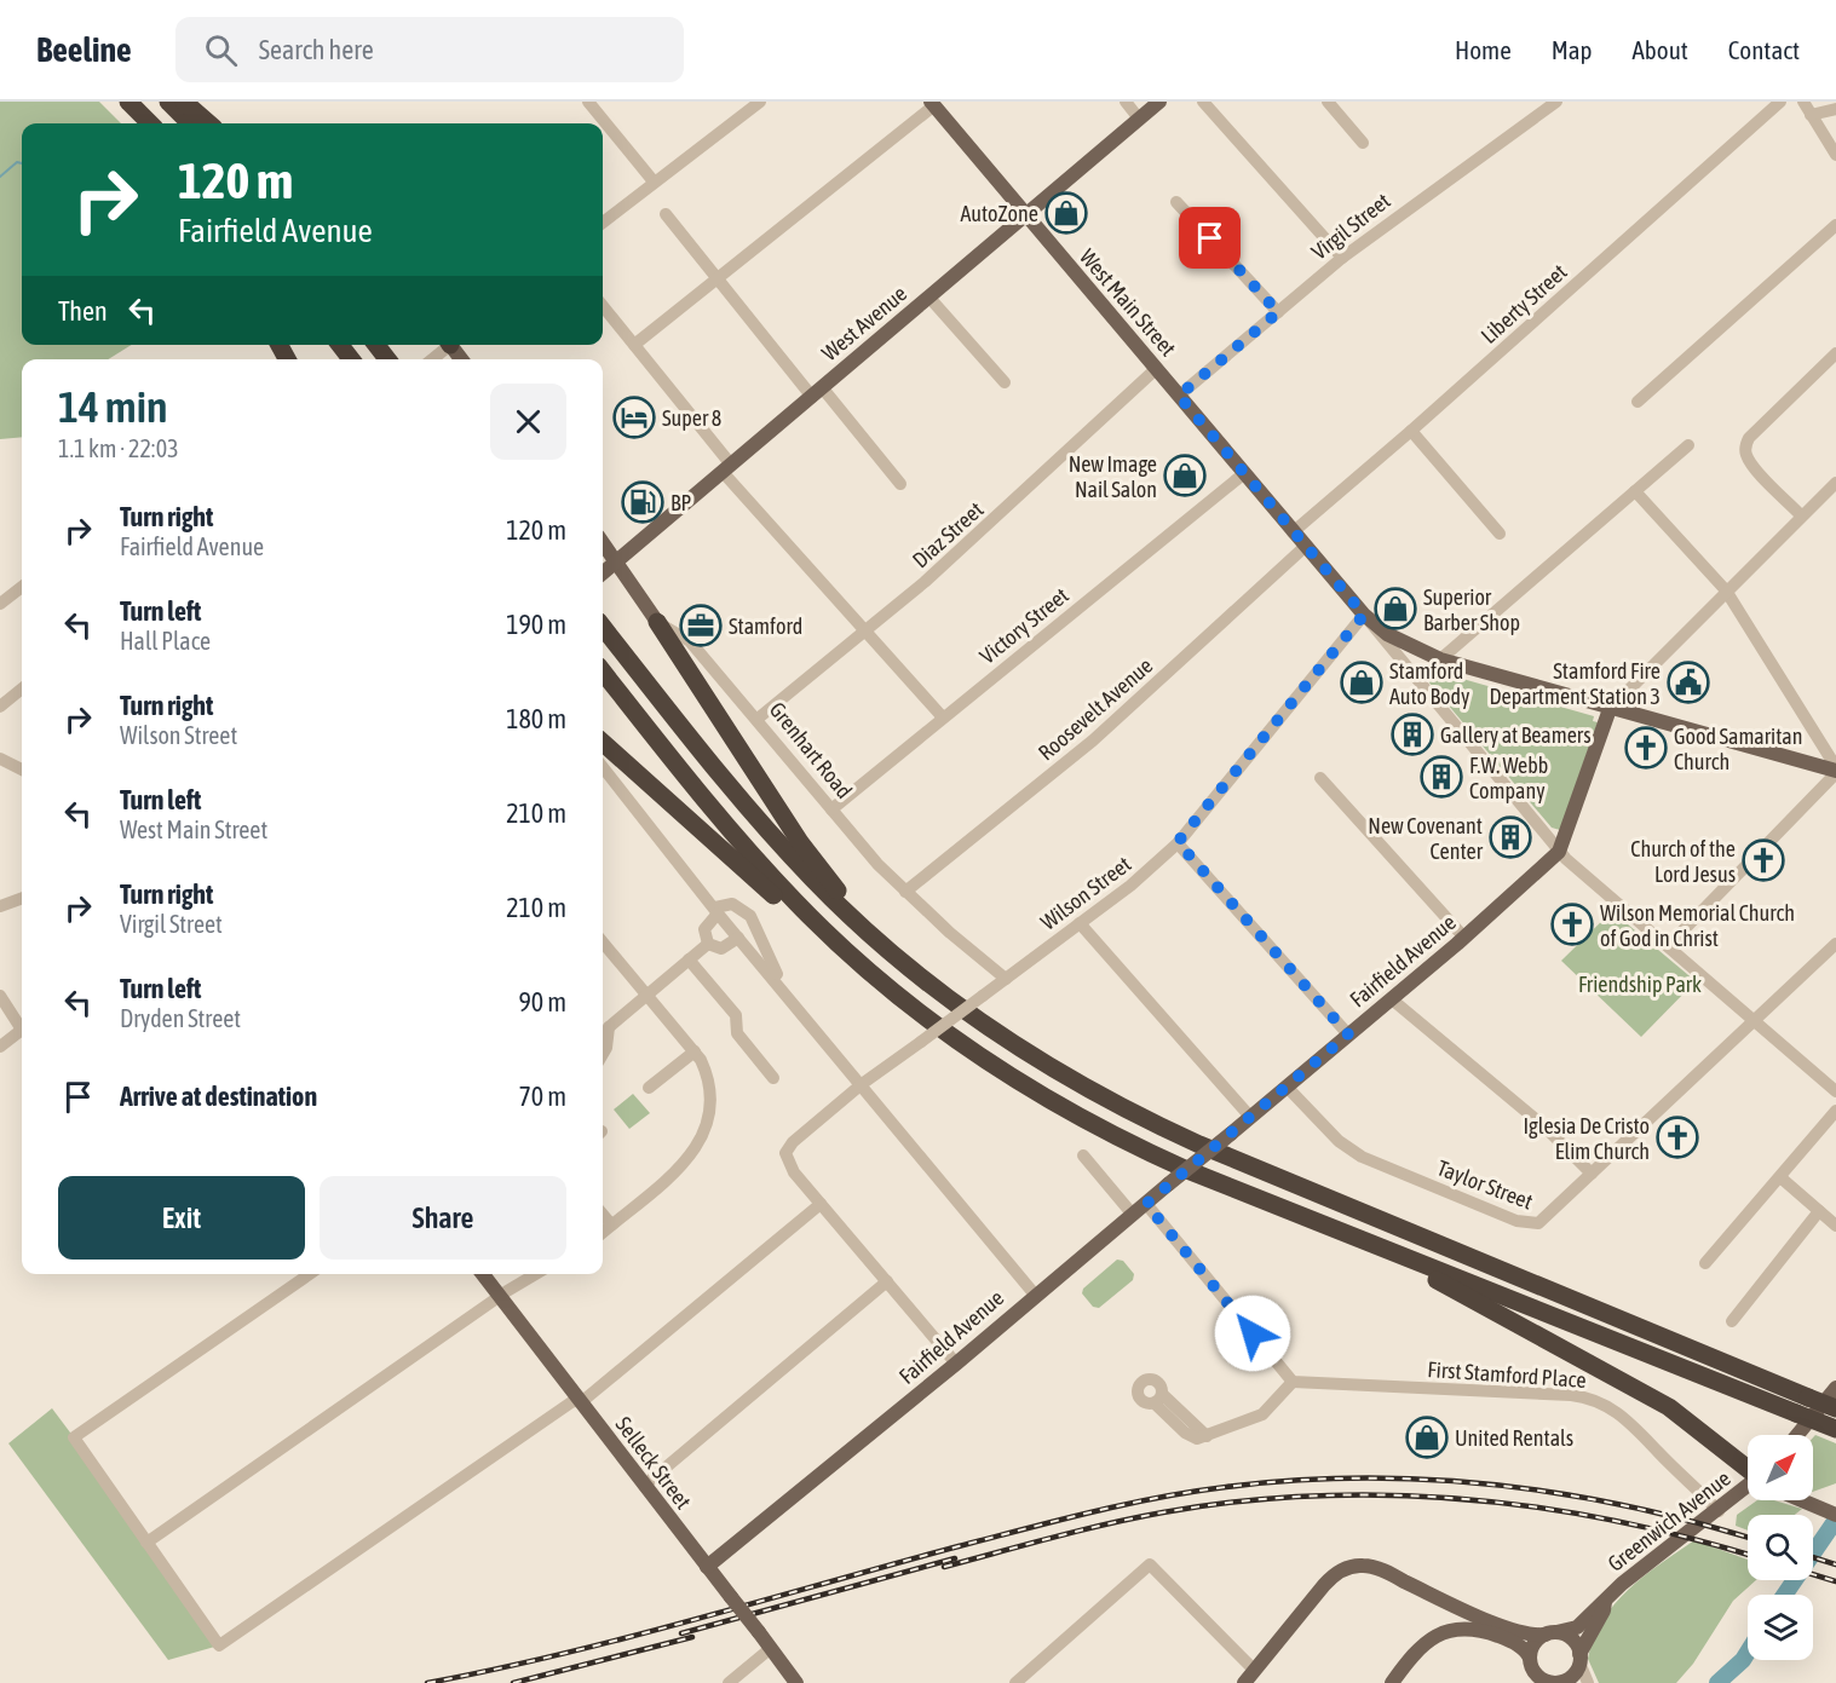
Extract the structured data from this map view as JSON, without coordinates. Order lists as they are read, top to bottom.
{
  "streets": {
    "main road": [
      "West Main Street",
      "West Avenue",
      "Grenhart Road",
      "Fairfield Avenue",
      "Selleck Street",
      "Greenwich Avenue"
    ],
    "street": [
      "Virgil Street",
      "Liberty Street",
      "Diaz Street",
      "Victory Street",
      "Roosevelt Avenue",
      "Wilson Street",
      "Taylor Street",
      "First Stamford Place"
    ]
  },
  "crossings": [
    ["Virgil Street", "West Main Street"],
    ["West Main Street", "Liberty Street"],
    ["West Main Street", "West Avenue"],
    ["West Main Street", "Diaz Street"],
    ["West Main Street", "Victory Street"],
    ["West Main Street", "Roosevelt Avenue"],
    ["West Main Street", "Wilson Street"],
    ["West Main Street", "Fairfield Avenue"],
    ["West Avenue", "Grenhart Road"],
    ["Diaz Street", "Grenhart Road"],
    ["Victory Street", "Grenhart Road"],
    ["Roosevelt Avenue", "Grenhart Road"],
    ["Grenhart Road", "Wilson Street"],
    ["Fairfield Avenue", "Taylor Street"],
    ["Fairfield Avenue", "Selleck Street"],
    ["First Stamford Place", "Greenwich Avenue"]
  ],
  "parks": ["Friendship Park"],
  "places": {
    "shop": [
      "AutoZone",
      "New Image Nail Salon",
      "Superior Barber Shop",
      "Stamford Auto Body",
      "United Rentals"
    ],
    "hotel": ["Super 8"],
    "fuel station": ["BP"],
    "office": ["Stamford"],
    "public building": ["Stamford Fire Department Station 3"],
    "building": ["Gallery at Beamers", "F.W. Webb Company", "New Covenant Center"],
    "church": [
      "Good Samaritan Church",
      "Church of the Lord Jesus",
      "Wilson Memorial Church of God in Christ",
      "Iglesia De Cristo Elim Church"
    ]
  },
  "north": "top right",
  "page": {
    "header": "Beeline",
    "search": "Search here",
    "nav": [
      "Home",
      "Map",
      "About",
      "Contact"
    ],
    "turn": ["120 m", "Fairfield Avenue"],
    "then": "Then",
    "heading": ["14 min", "1.1 km · 22:03"],
    "list": [
      {
        "name": "Turn right",
        "note": "Fairfield Avenue",
        "value": "120 m"
      },
      {
        "name": "Turn left",
        "note": "Hall Place",
        "value": "190 m"
      },
      {
        "name": "Turn right",
        "note": "Wilson Street",
        "value": "180 m"
      },
      {
        "name": "Turn left",
        "note": "West Main Street",
        "value": "210 m"
      },
      {
        "name": "Turn right",
        "note": "Virgil Street",
        "value": "210 m"
      },
      {
        "name": "Turn left",
        "note": "Dryden Street",
        "value": "90 m"
      },
      {
        "name": "Arrive at destination",
        "value": "70 m"
      }
    ],
    "buttons": ["Exit", "Share"]
  }
}
